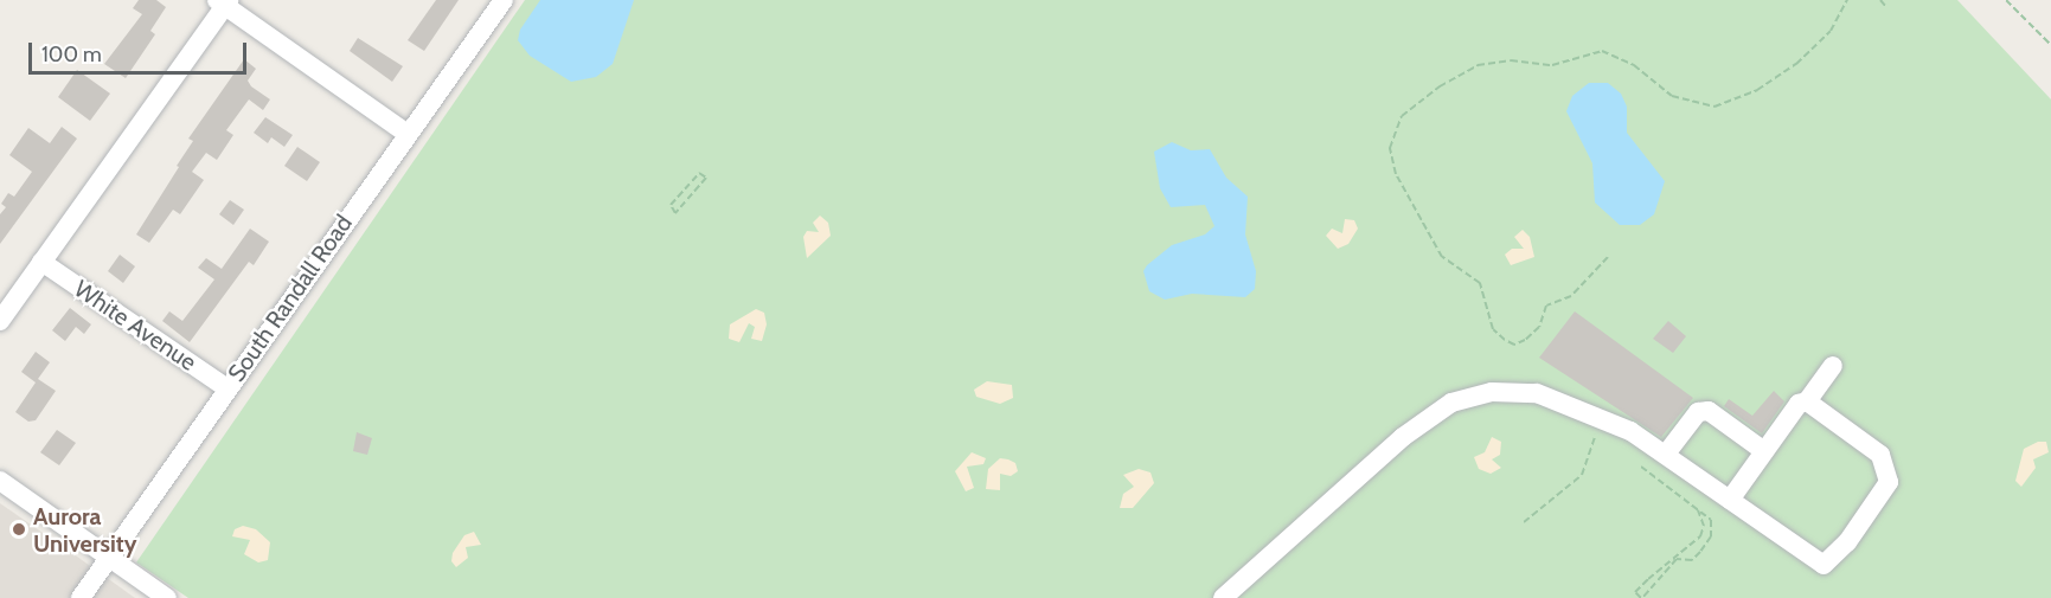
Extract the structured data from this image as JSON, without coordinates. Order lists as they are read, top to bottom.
{
  "streets": {
    "street": ["South Randall Road", "White Avenue"]
  },
  "crossings": [
    ["South Randall Road", "White Avenue"]
  ],
  "places": ["Aurora University"],
  "scale_bar": "100 m"
}
